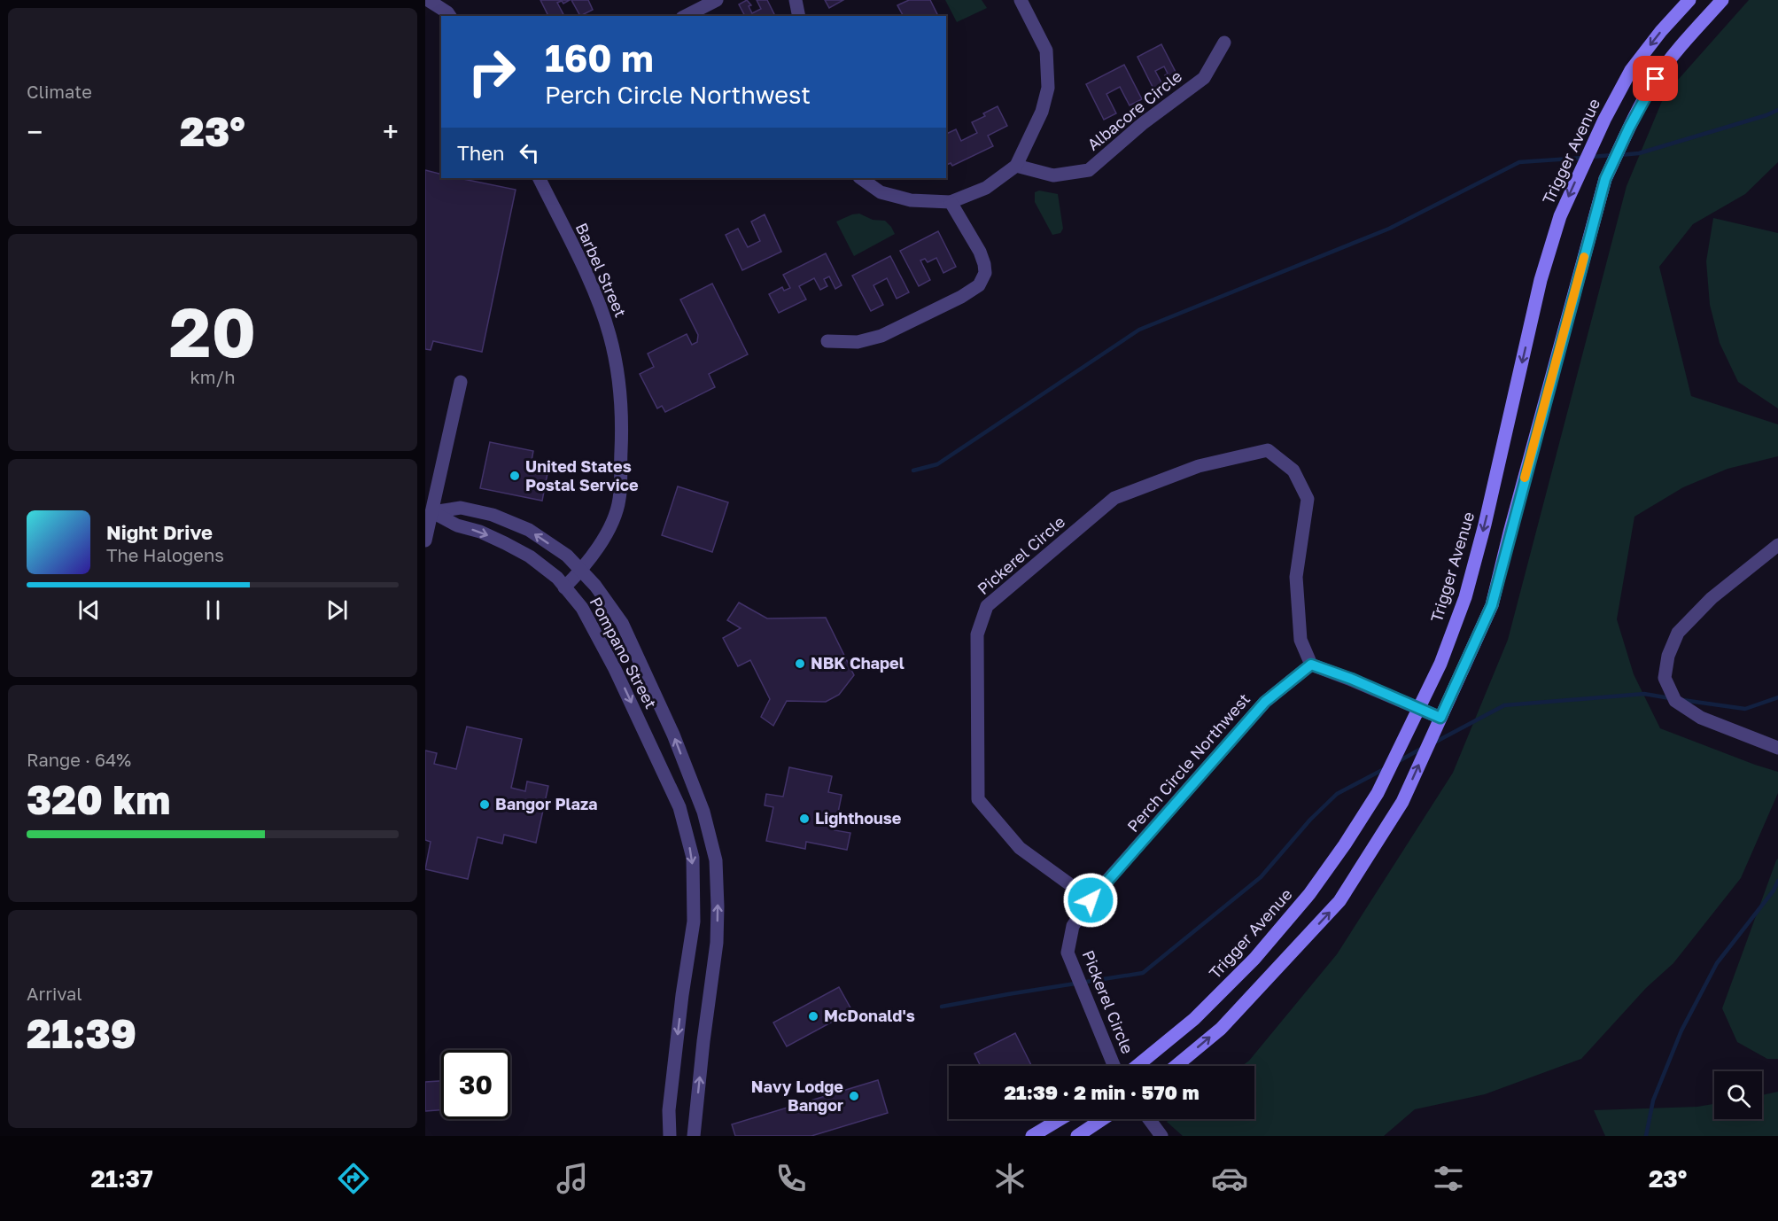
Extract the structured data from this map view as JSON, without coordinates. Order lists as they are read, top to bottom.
{
  "streets": {
    "main road": ["Trigger Avenue"],
    "street": [
      "Albacore Circle",
      "Barbel Street",
      "Pickerel Circle",
      "Pompano Street",
      "Perch Circle Northwest"
    ]
  },
  "crossings": [
    ["Barbel Street", "Pompano Street"],
    ["Pickerel Circle", "Perch Circle Northwest"]
  ],
  "places": [
    "United States Postal Service",
    "NBK Chapel",
    "Bangor Plaza",
    "Lighthouse",
    "McDonald's",
    "Navy Lodge Bangor"
  ],
  "page": {
    "tile": [
      "Climate",
      ["20", "km/h"],
      ["Range · 64%", "320 km"],
      ["Arrival", "21:39"]
    ],
    "turn": ["160 m", "Perch Circle Northwest"],
    "heat": ["−", "23°", "+"],
    "then": "Then",
    "song": ["Night Drive", "The Halogens"],
    "limit": "30",
    "trip": "21:39 · 2 min · 570 m",
    "tabs": ["21:37", "23°"]
  }
}
